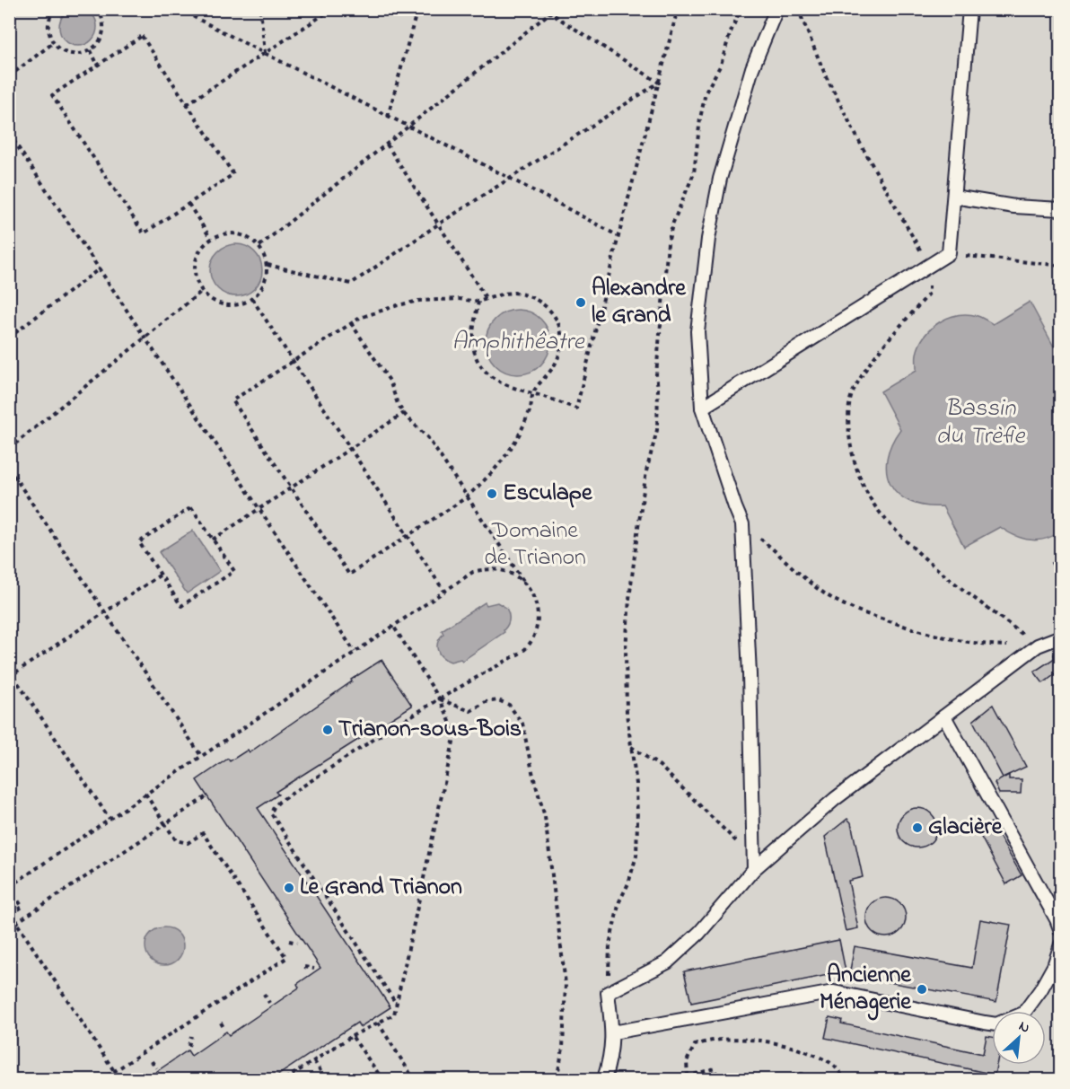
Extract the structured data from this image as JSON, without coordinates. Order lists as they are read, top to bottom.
{
  "water": ["Amphithêatre", "Bassin du Trèfle"],
  "parks": ["Domaine de Trianon"],
  "places": [
    "Alexandre le Grand",
    "Esculape",
    "Trianon-sous-Bois",
    "Glacière",
    "Le Grand Trianon",
    "Ancienne Ménagerie"
  ],
  "north": "top right"
}
